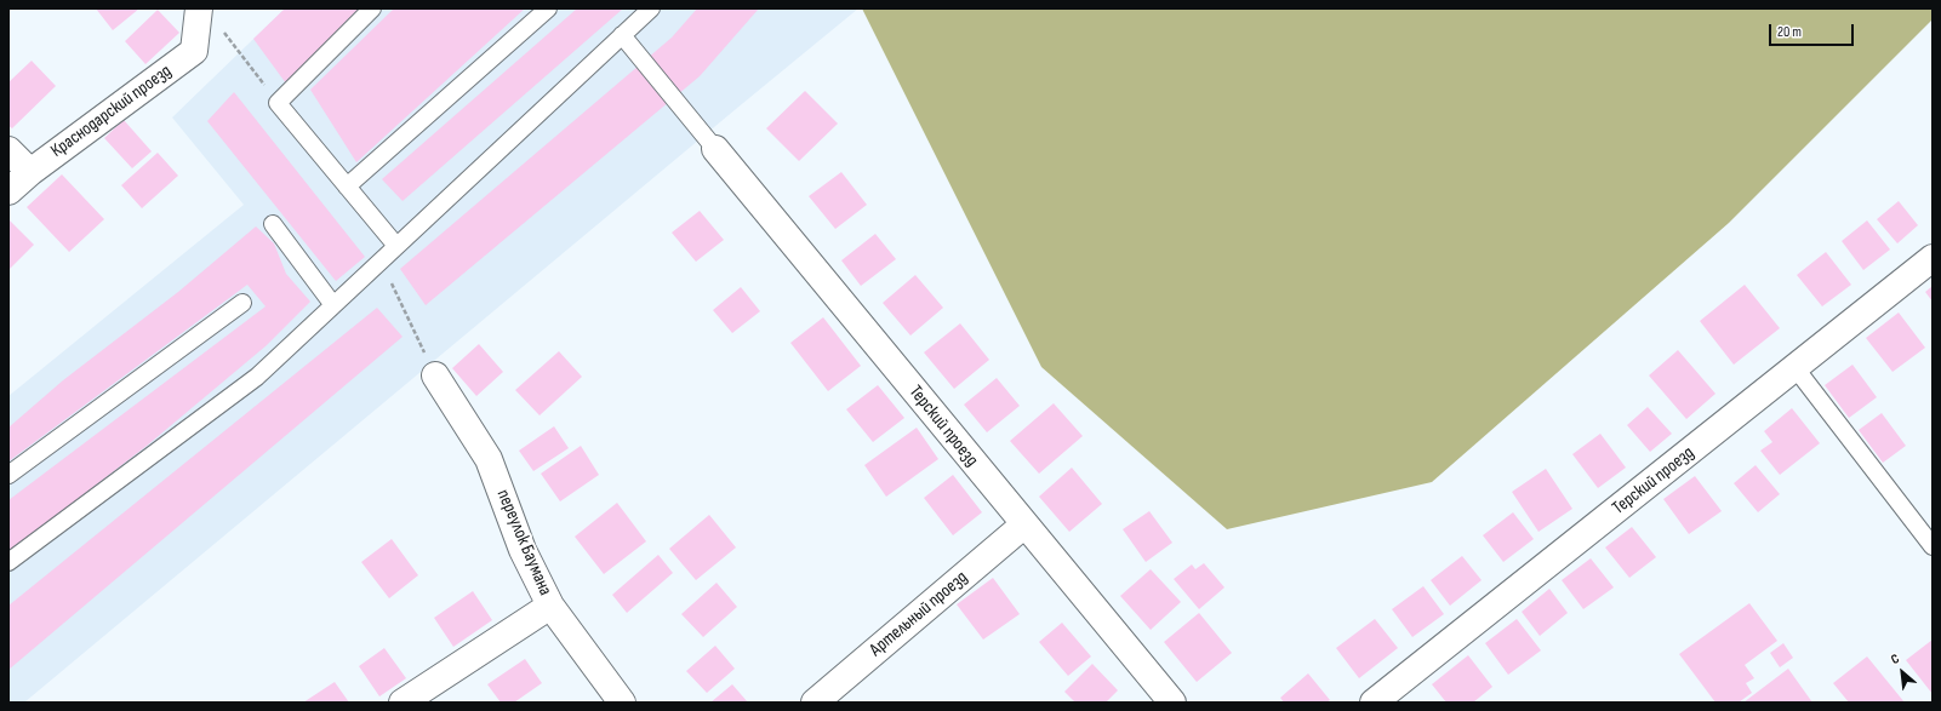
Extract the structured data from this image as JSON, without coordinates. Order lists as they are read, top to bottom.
{
  "streets": {
    "street": [
      "Краснодарский проезд",
      "Терский проезд",
      "переулок Баумана",
      "Артельный проезд"
    ]
  },
  "crossings": [
    ["Терский проезд", "Артельный проезд"]
  ],
  "scale_bar": "20 m",
  "north": "top left"
}
